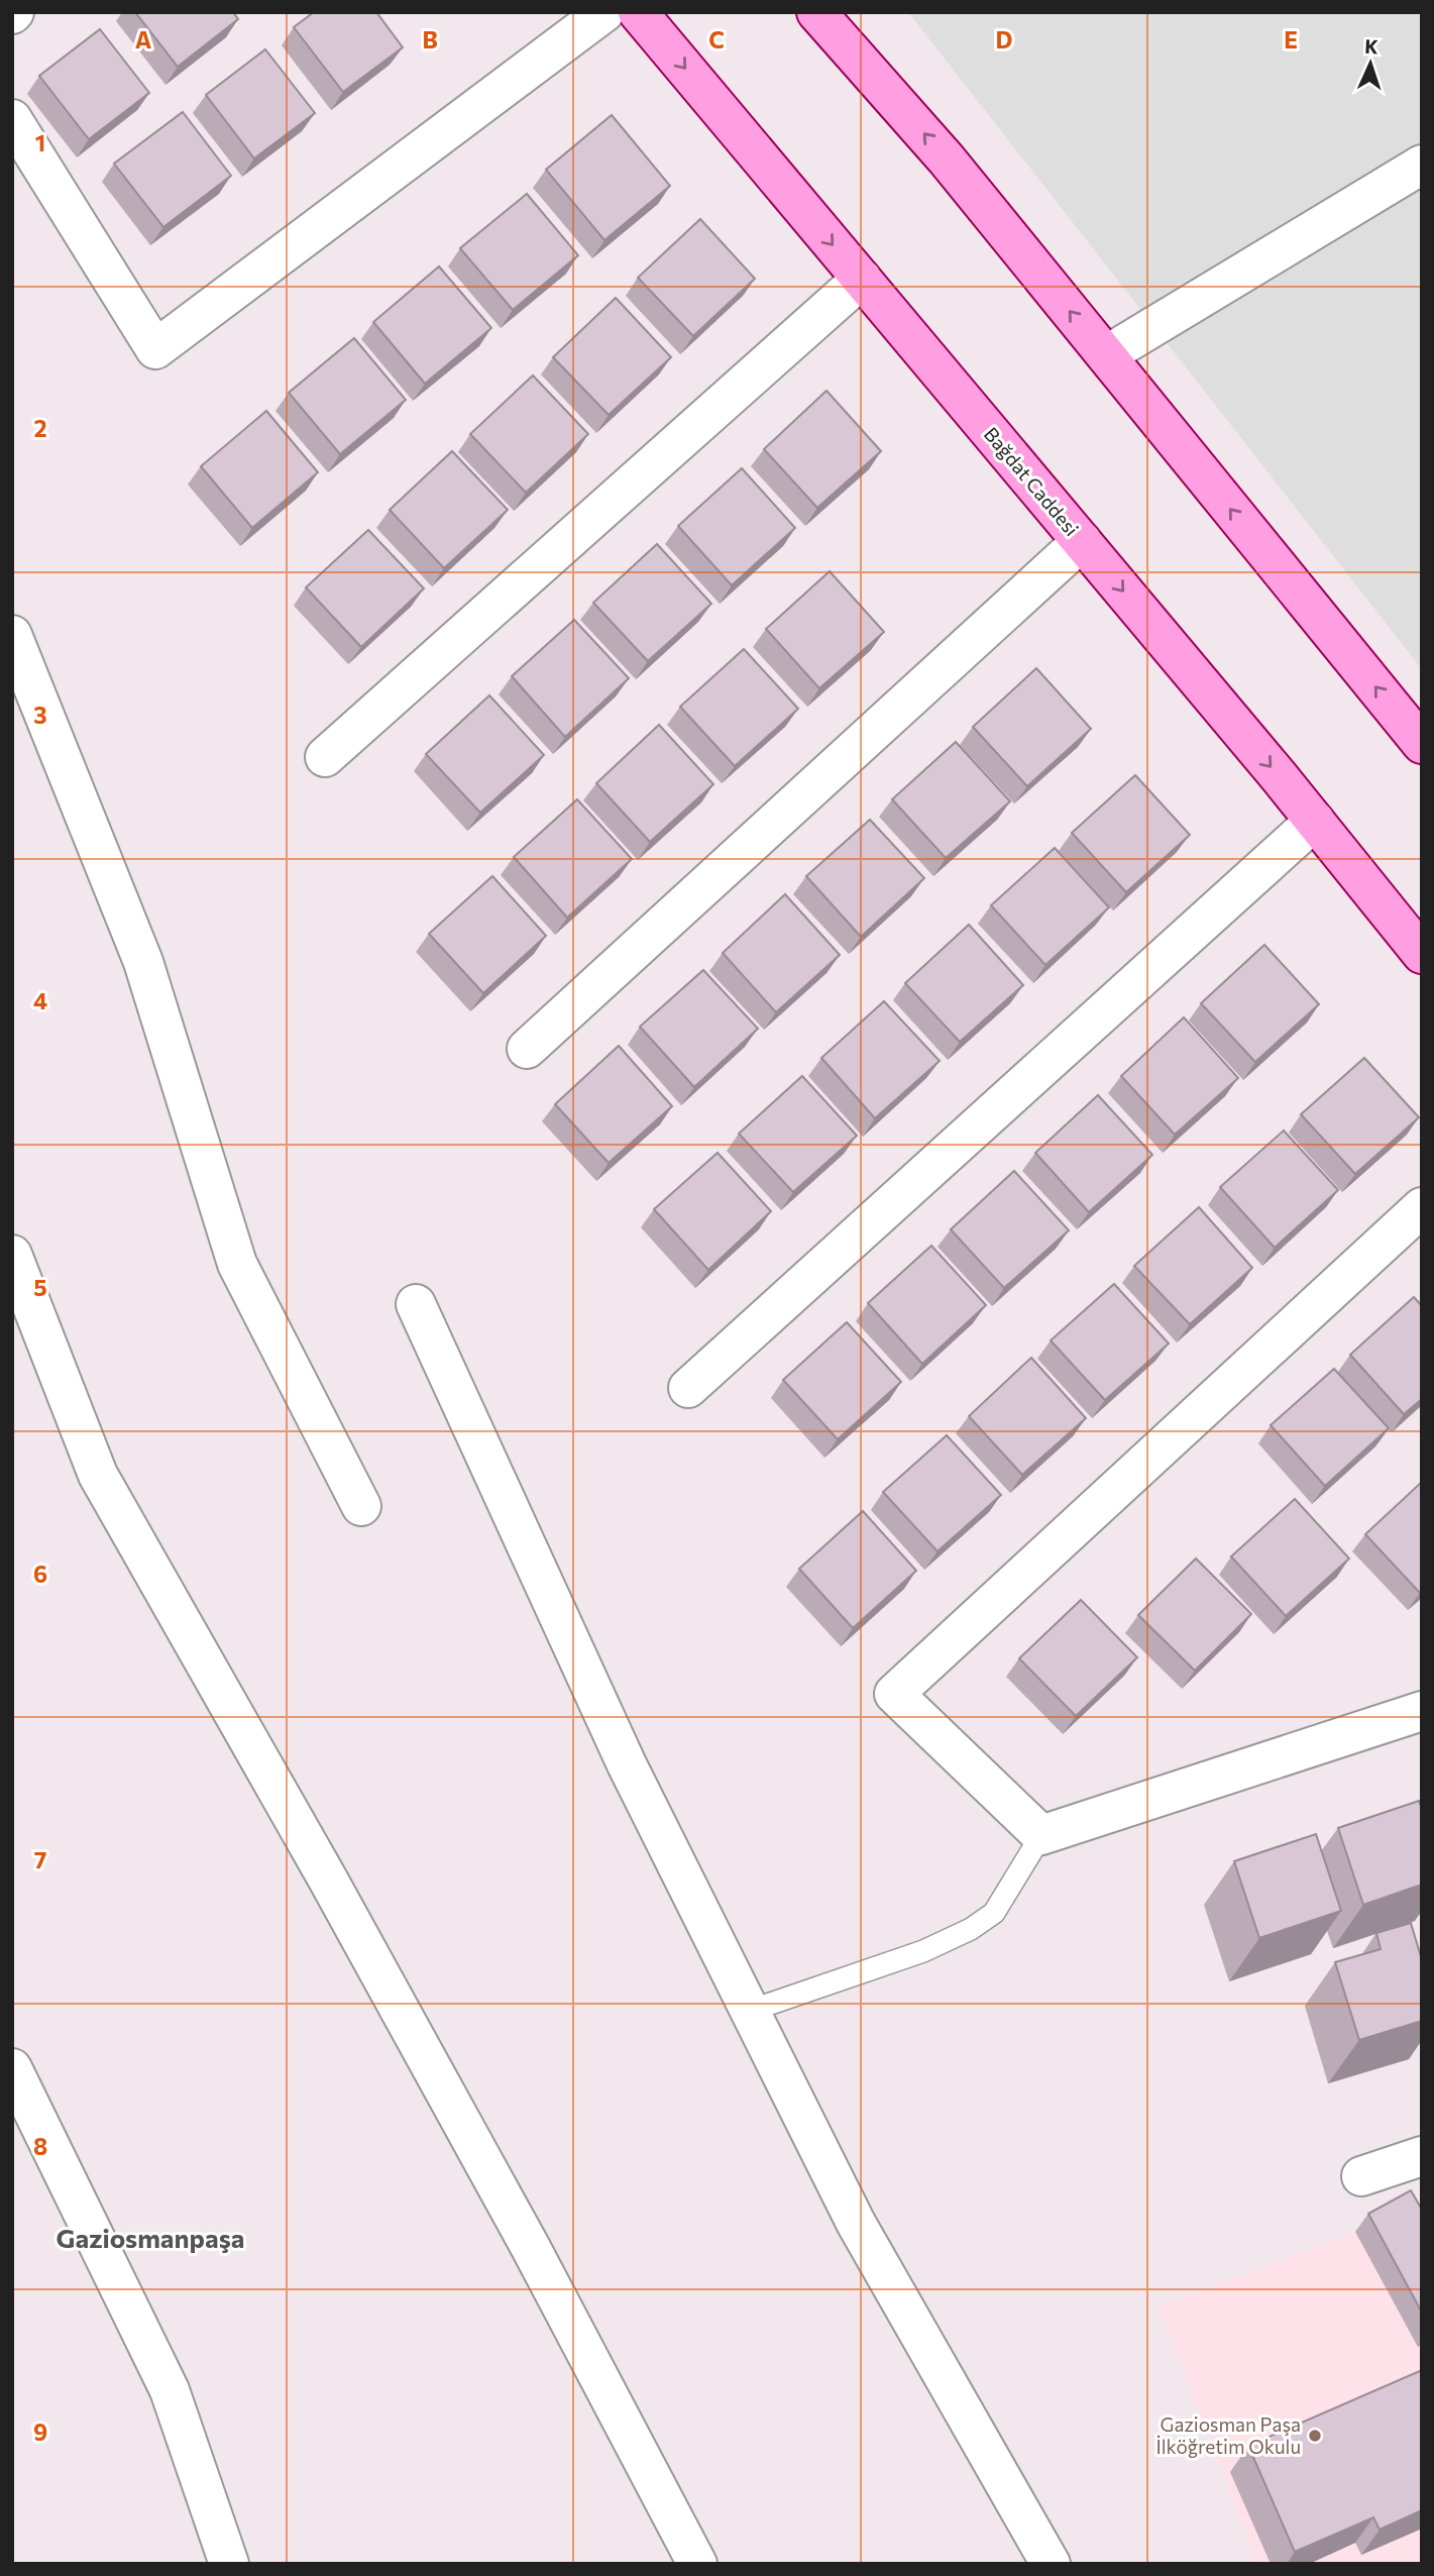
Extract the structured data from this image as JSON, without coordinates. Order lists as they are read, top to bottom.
{
  "streets": {
    "main road": ["Bağdat Caddesi"]
  },
  "districts": ["Gaziosmanpaşa"],
  "places": ["Gaziosman Paşa İlköğretim Okulu"],
  "north": "top",
  "grid": {
    "columns": [
      "A",
      "B",
      "C",
      "D",
      "E"
    ],
    "rows": [
      "1",
      "2",
      "3",
      "4",
      "5",
      "6",
      "7",
      "8",
      "9"
    ]
  }
}
